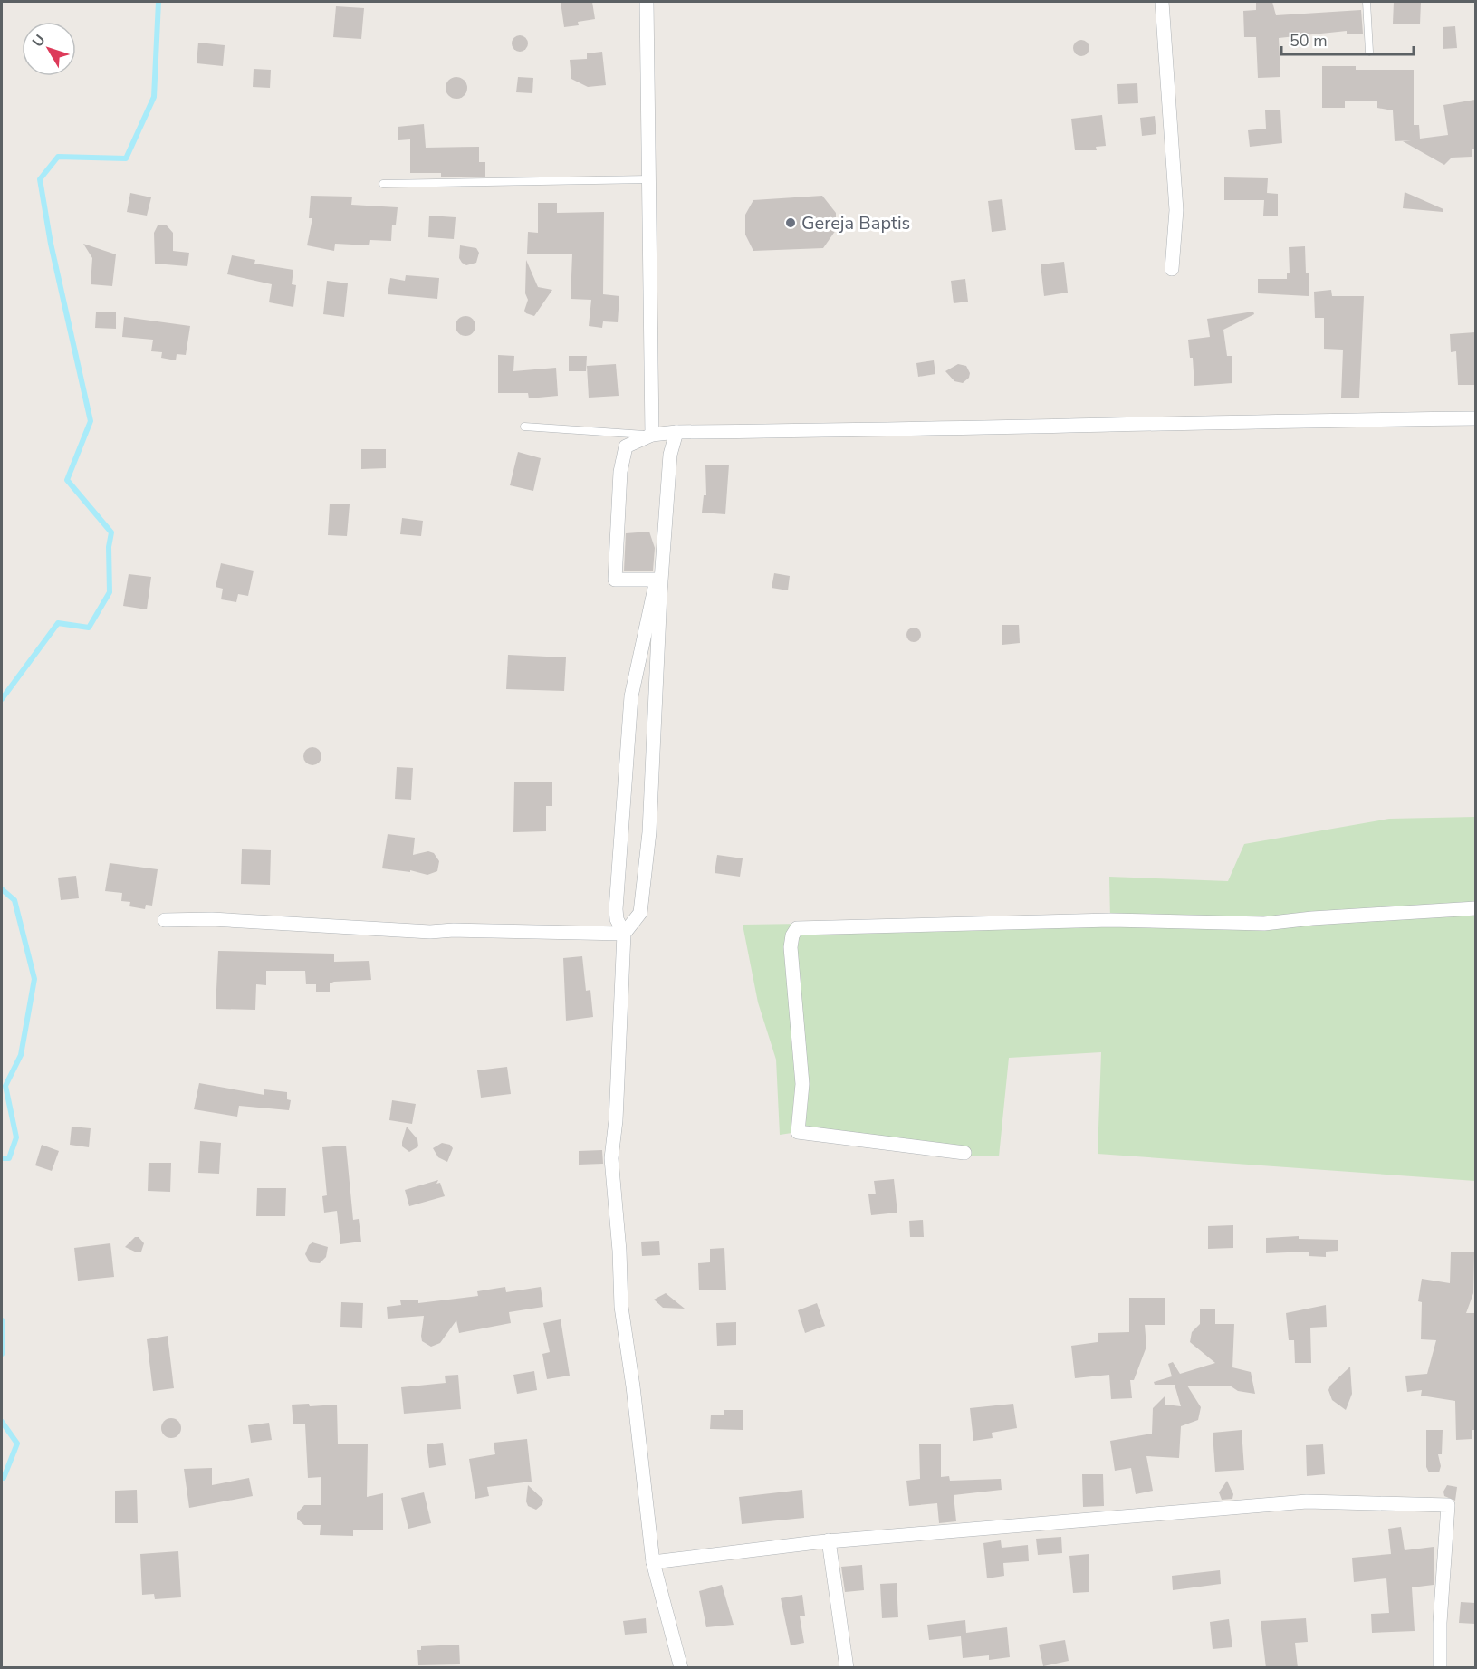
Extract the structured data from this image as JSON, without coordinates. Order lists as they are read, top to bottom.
{
  "places": ["Gereja Baptis"],
  "scale_bar": "50 m",
  "north": "top left"
}
